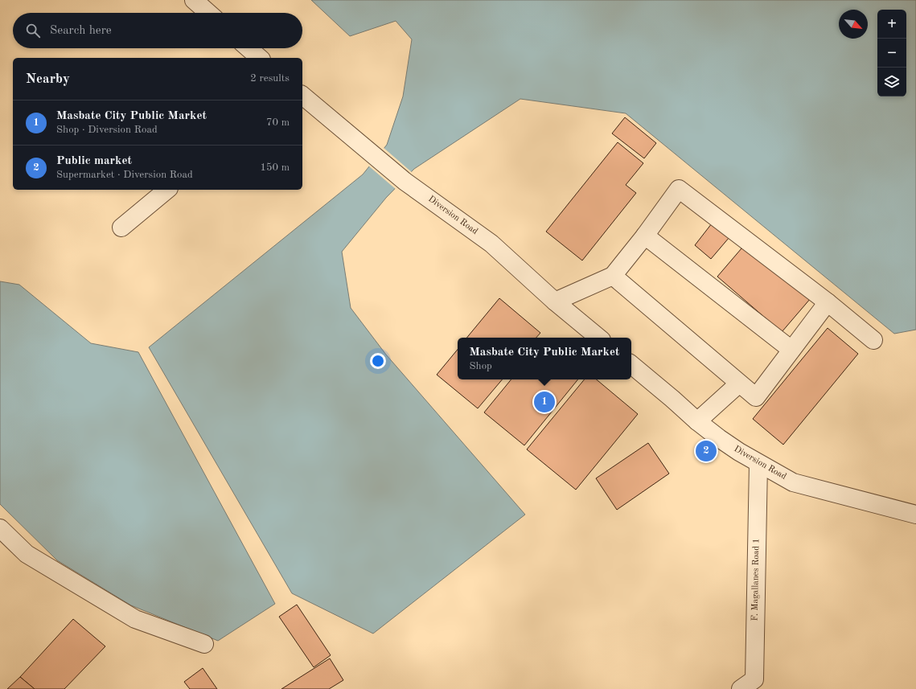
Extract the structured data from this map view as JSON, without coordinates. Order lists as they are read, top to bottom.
{
  "streets": {
    "street": ["Diversion Road", "F. Magallanes Road 1"]
  },
  "crossings": [
    ["Diversion Road", "F. Magallanes Road 1"]
  ],
  "north": "bottom right",
  "page": {
    "map_buttons": ["+", "−"],
    "search": "Search here",
    "heading": ["Nearby", "2 results"],
    "list": [
      {
        "mark": "1",
        "name": "Masbate City Public Market",
        "note": "Shop · Diversion Road",
        "value": "70 m"
      },
      {
        "mark": "2",
        "name": "Public market",
        "note": "Supermarket · Diversion Road",
        "value": "150 m"
      }
    ],
    "popup": ["Masbate City Public Market", "Shop"],
    "pins": ["1", "2"]
  }
}
